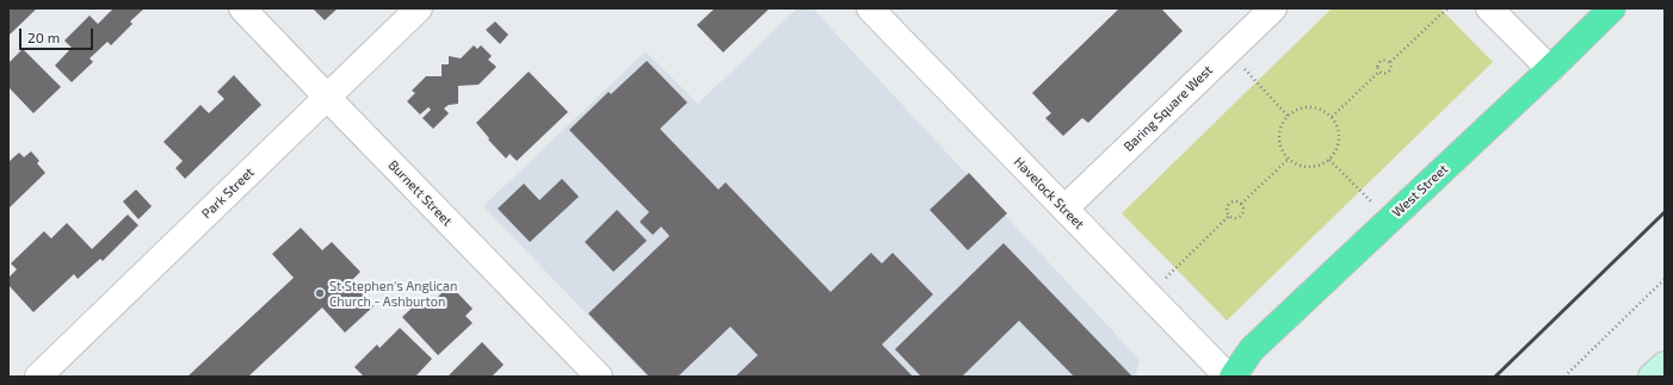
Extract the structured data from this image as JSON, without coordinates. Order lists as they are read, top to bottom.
{
  "streets": {
    "highway": ["West Street"],
    "street": [
      "Baring Square West",
      "Park Street",
      "Burnett Street",
      "Havelock Street"
    ]
  },
  "crossings": [
    ["Baring Square West", "Havelock Street"],
    ["Park Street", "Burnett Street"]
  ],
  "places": ["St Stephen's Anglican Church - Ashburton"],
  "scale_bar": "20 m"
}
